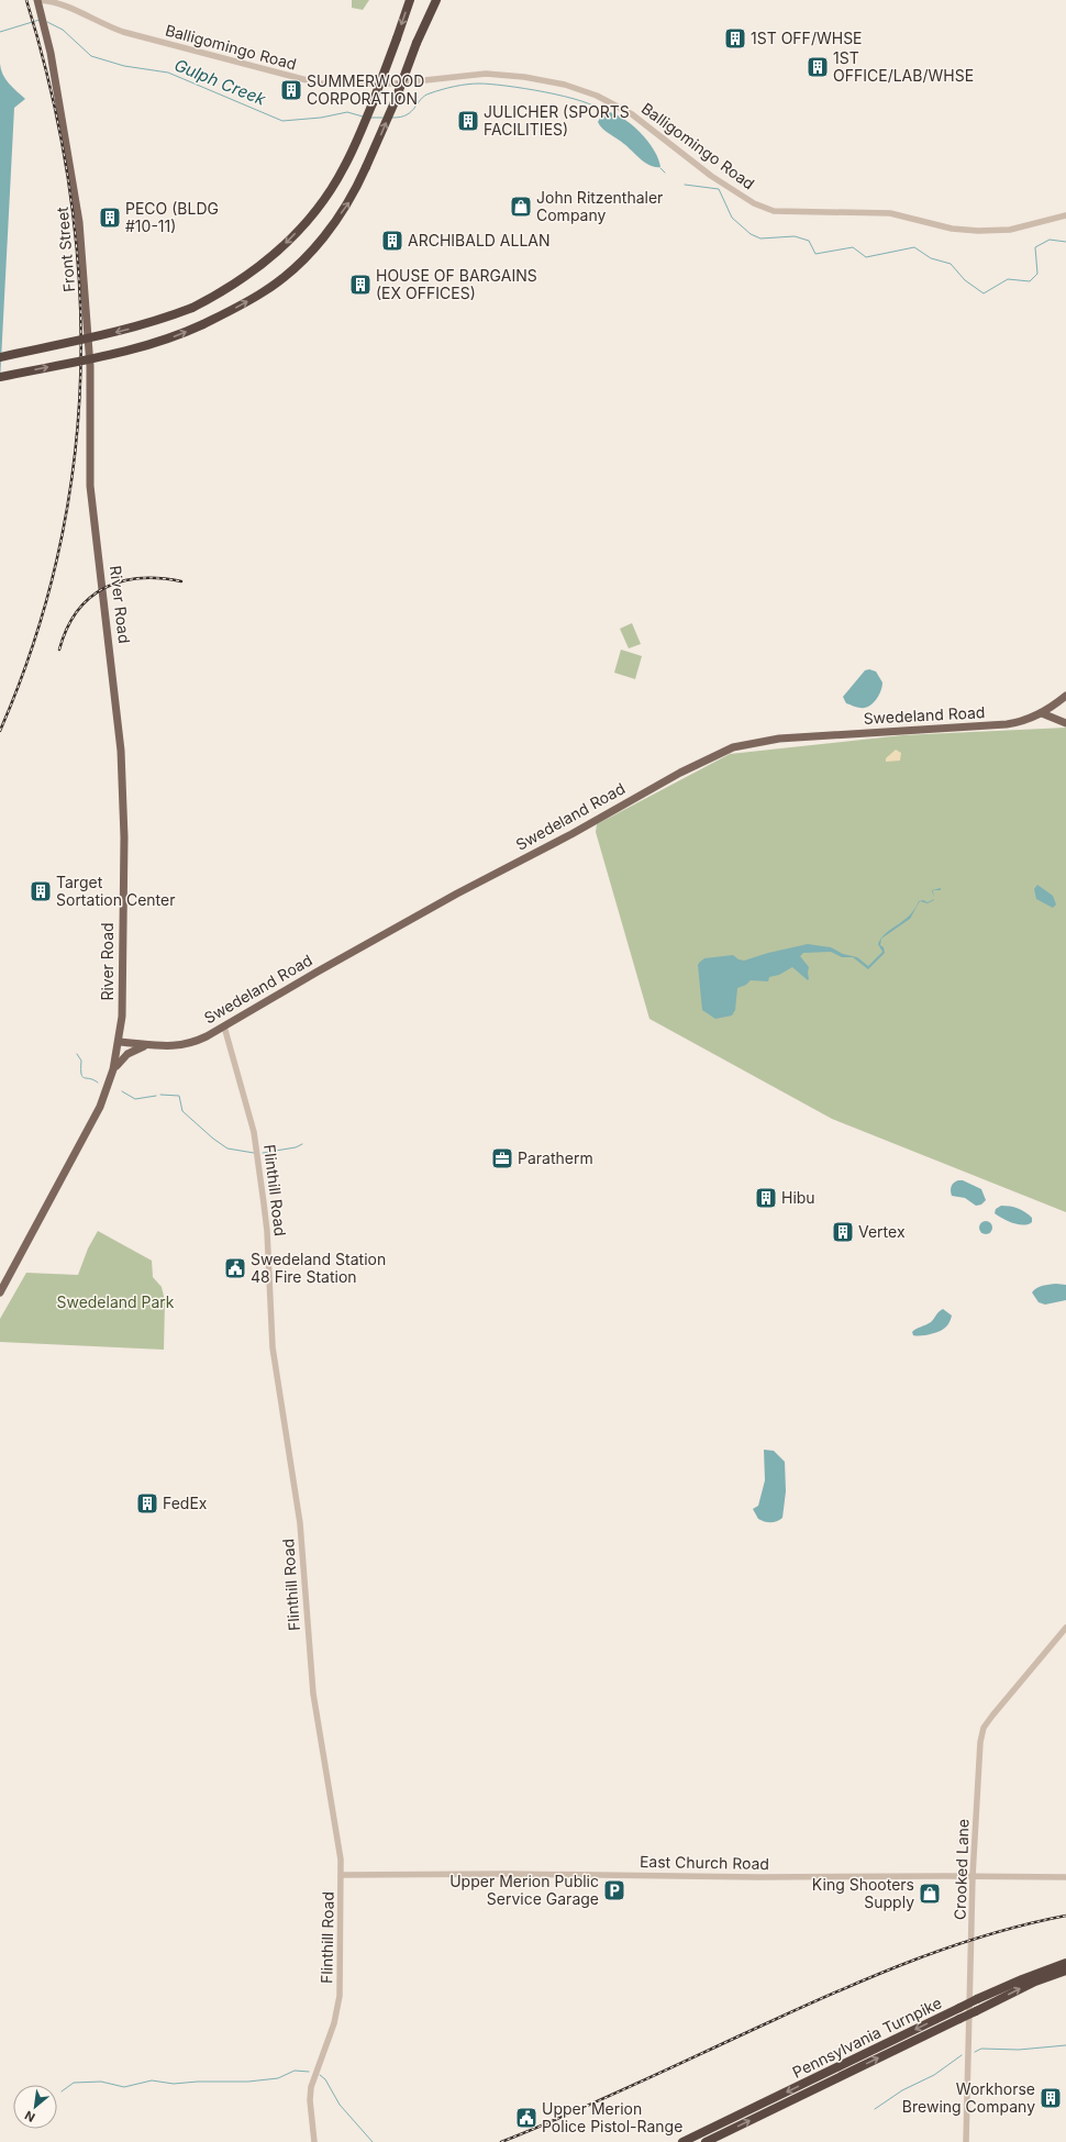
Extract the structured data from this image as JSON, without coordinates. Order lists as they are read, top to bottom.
{
  "streets": {
    "highway": ["Pennsylvania Turnpike"],
    "main road": ["Front Street", "River Road", "Swedeland Road"],
    "street": [
      "Balligomingo Road",
      "Flinthill Road",
      "East Church Road",
      "Crooked Lane"
    ]
  },
  "crossings": [
    ["Balligomingo Road", "Front Street"],
    ["Front Street", "River Road"],
    ["River Road", "Swedeland Road"],
    ["Swedeland Road", "Flinthill Road"],
    ["Flinthill Road", "East Church Road"],
    ["East Church Road", "Crooked Lane"]
  ],
  "water": ["Gulph Creek"],
  "parks": ["Swedeland Park"],
  "places": {
    "building": [
      "1ST OFF/WHSE",
      "1ST OFFICE/LAB/WHSE",
      "SUMMERWOOD CORPORATION",
      "JULICHER (SPORTS FACILITIES)",
      "PECO (BLDG #10-11)",
      "ARCHIBALD ALLAN",
      "HOUSE OF BARGAINS (EX OFFICES)",
      "Target Sortation Center",
      "Hibu",
      "Vertex",
      "FedEx",
      "Workhorse Brewing Company"
    ],
    "shop": ["John Ritzenthaler Company", "King Shooters Supply"],
    "office": ["Paratherm"],
    "public building": ["Swedeland Station 48 Fire Station", "Upper Merion Police Pistol-Range"],
    "parking": ["Upper Merion Public Service Garage"]
  },
  "north": "bottom left"
}
